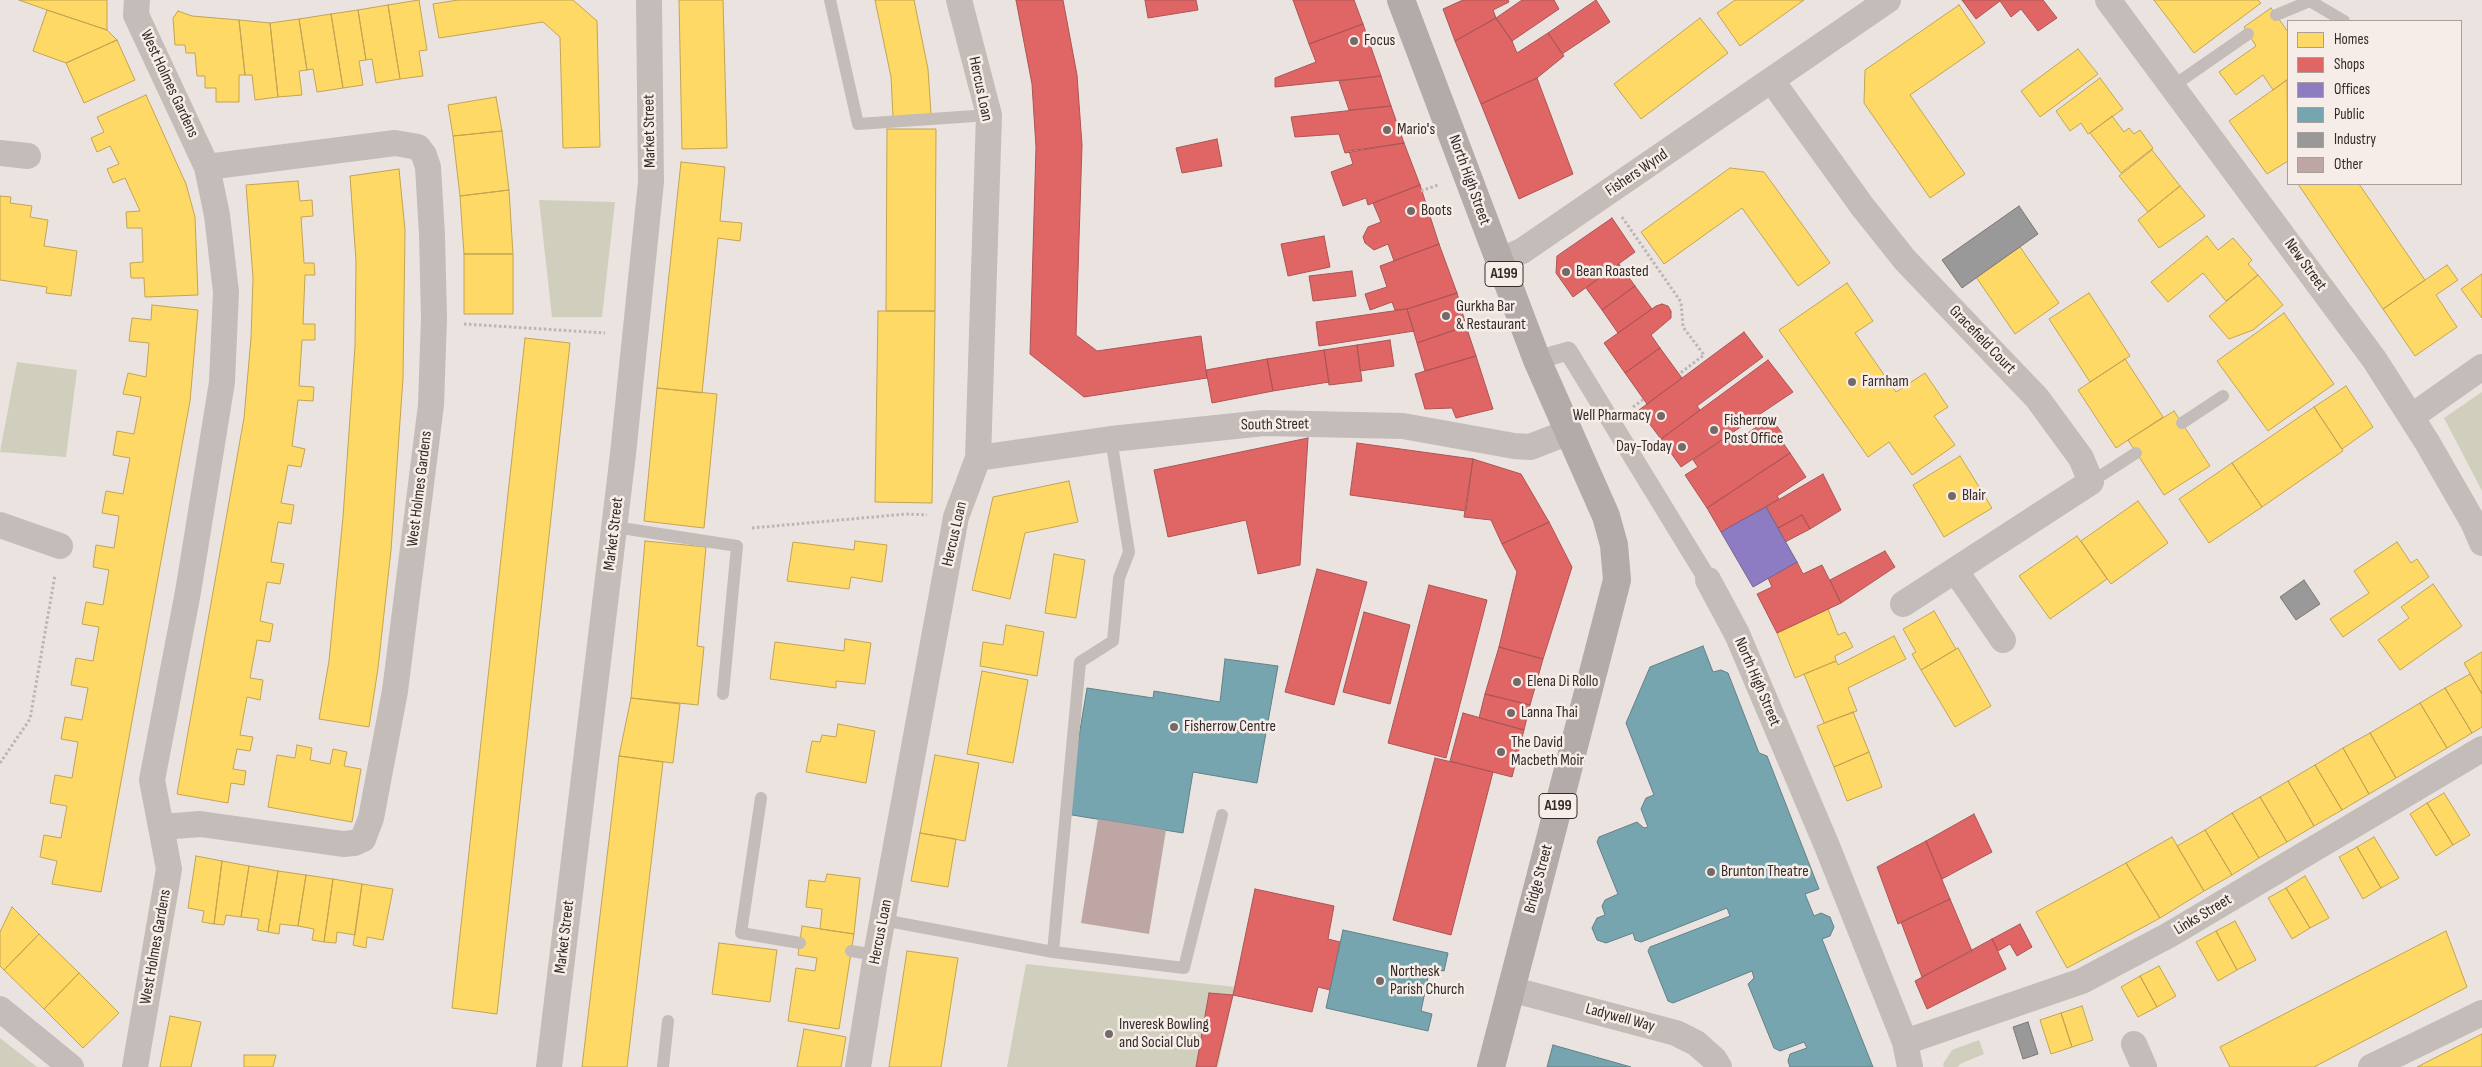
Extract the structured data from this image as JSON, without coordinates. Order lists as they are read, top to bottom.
{
  "streets": {
    "main road": ["North High Street", "A199", "Bridge Street"],
    "street": [
      "West Holmes Gardens",
      "Hercus Loan",
      "Market Street",
      "Fishers Wynd",
      "New Street",
      "Gracefield Court",
      "South Street",
      "Links Street",
      "Ladywell Way"
    ]
  },
  "crossings": [
    ["Hercus Loan", "South Street"],
    ["Fishers Wynd", "North High Street"],
    ["Fishers Wynd", "Gracefield Court"],
    ["North High Street", "South Street"],
    ["North High Street", "Bridge Street"],
    ["North High Street", "Links Street"],
    ["Bridge Street", "Ladywell Way"]
  ],
  "places": [
    "Focus",
    "Mario's",
    "Boots",
    "Bean Roasted",
    "Gurkha Bar & Restaurant",
    "Farnham",
    "Well Pharmacy",
    "Fisherrow Post Office",
    "Day-Today",
    "Blair",
    "Elena Di Rollo",
    "Lanna Thai",
    "Fisherrow Centre",
    "The David Macbeth Moir",
    "Brunton Theatre",
    "Northesk Parish Church",
    "Inveresk Bowling and Social Club"
  ],
  "legend": [
    "Homes",
    "Shops",
    "Offices",
    "Public",
    "Industry",
    "Other"
  ]
}
